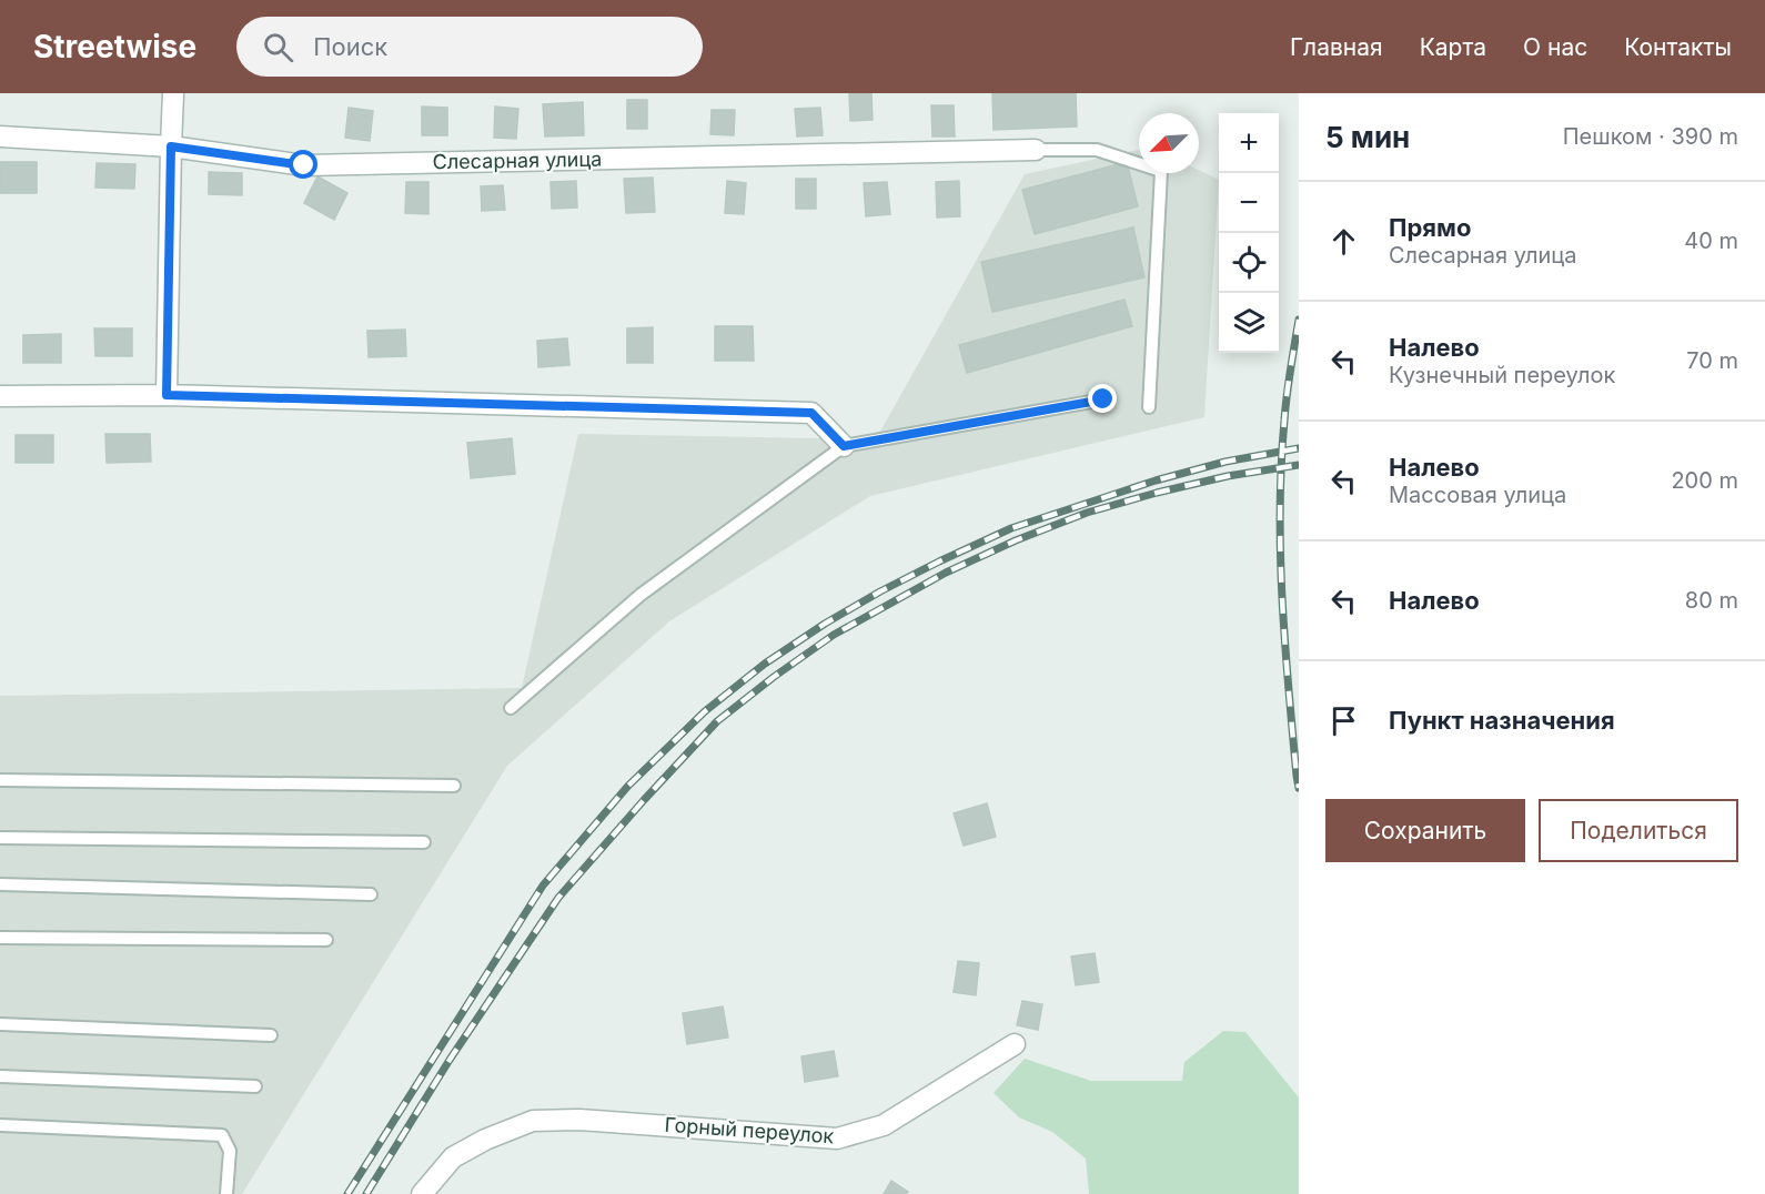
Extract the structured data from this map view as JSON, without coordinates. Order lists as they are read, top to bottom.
{
  "streets": {
    "street": ["Слесарная улица", "Горный переулок"]
  },
  "north": "bottom left",
  "page": {
    "header": "Streetwise",
    "search": "Поиск",
    "nav": [
      "Главная",
      "Карта",
      "О нас",
      "Контакты"
    ],
    "heading": ["5 мин", "Пешком · 390 m"],
    "map_buttons": ["+", "−"],
    "list": [
      ["Прямо", "Слесарная улица", "40 m"],
      ["Налево", "Кузнечный переулок", "70 m"],
      ["Налево", "Массовая улица", "200 m"],
      ["Налево", "80 m"],
      "Пункт назначения"
    ],
    "buttons": ["Сохранить", "Поделиться"]
  }
}
